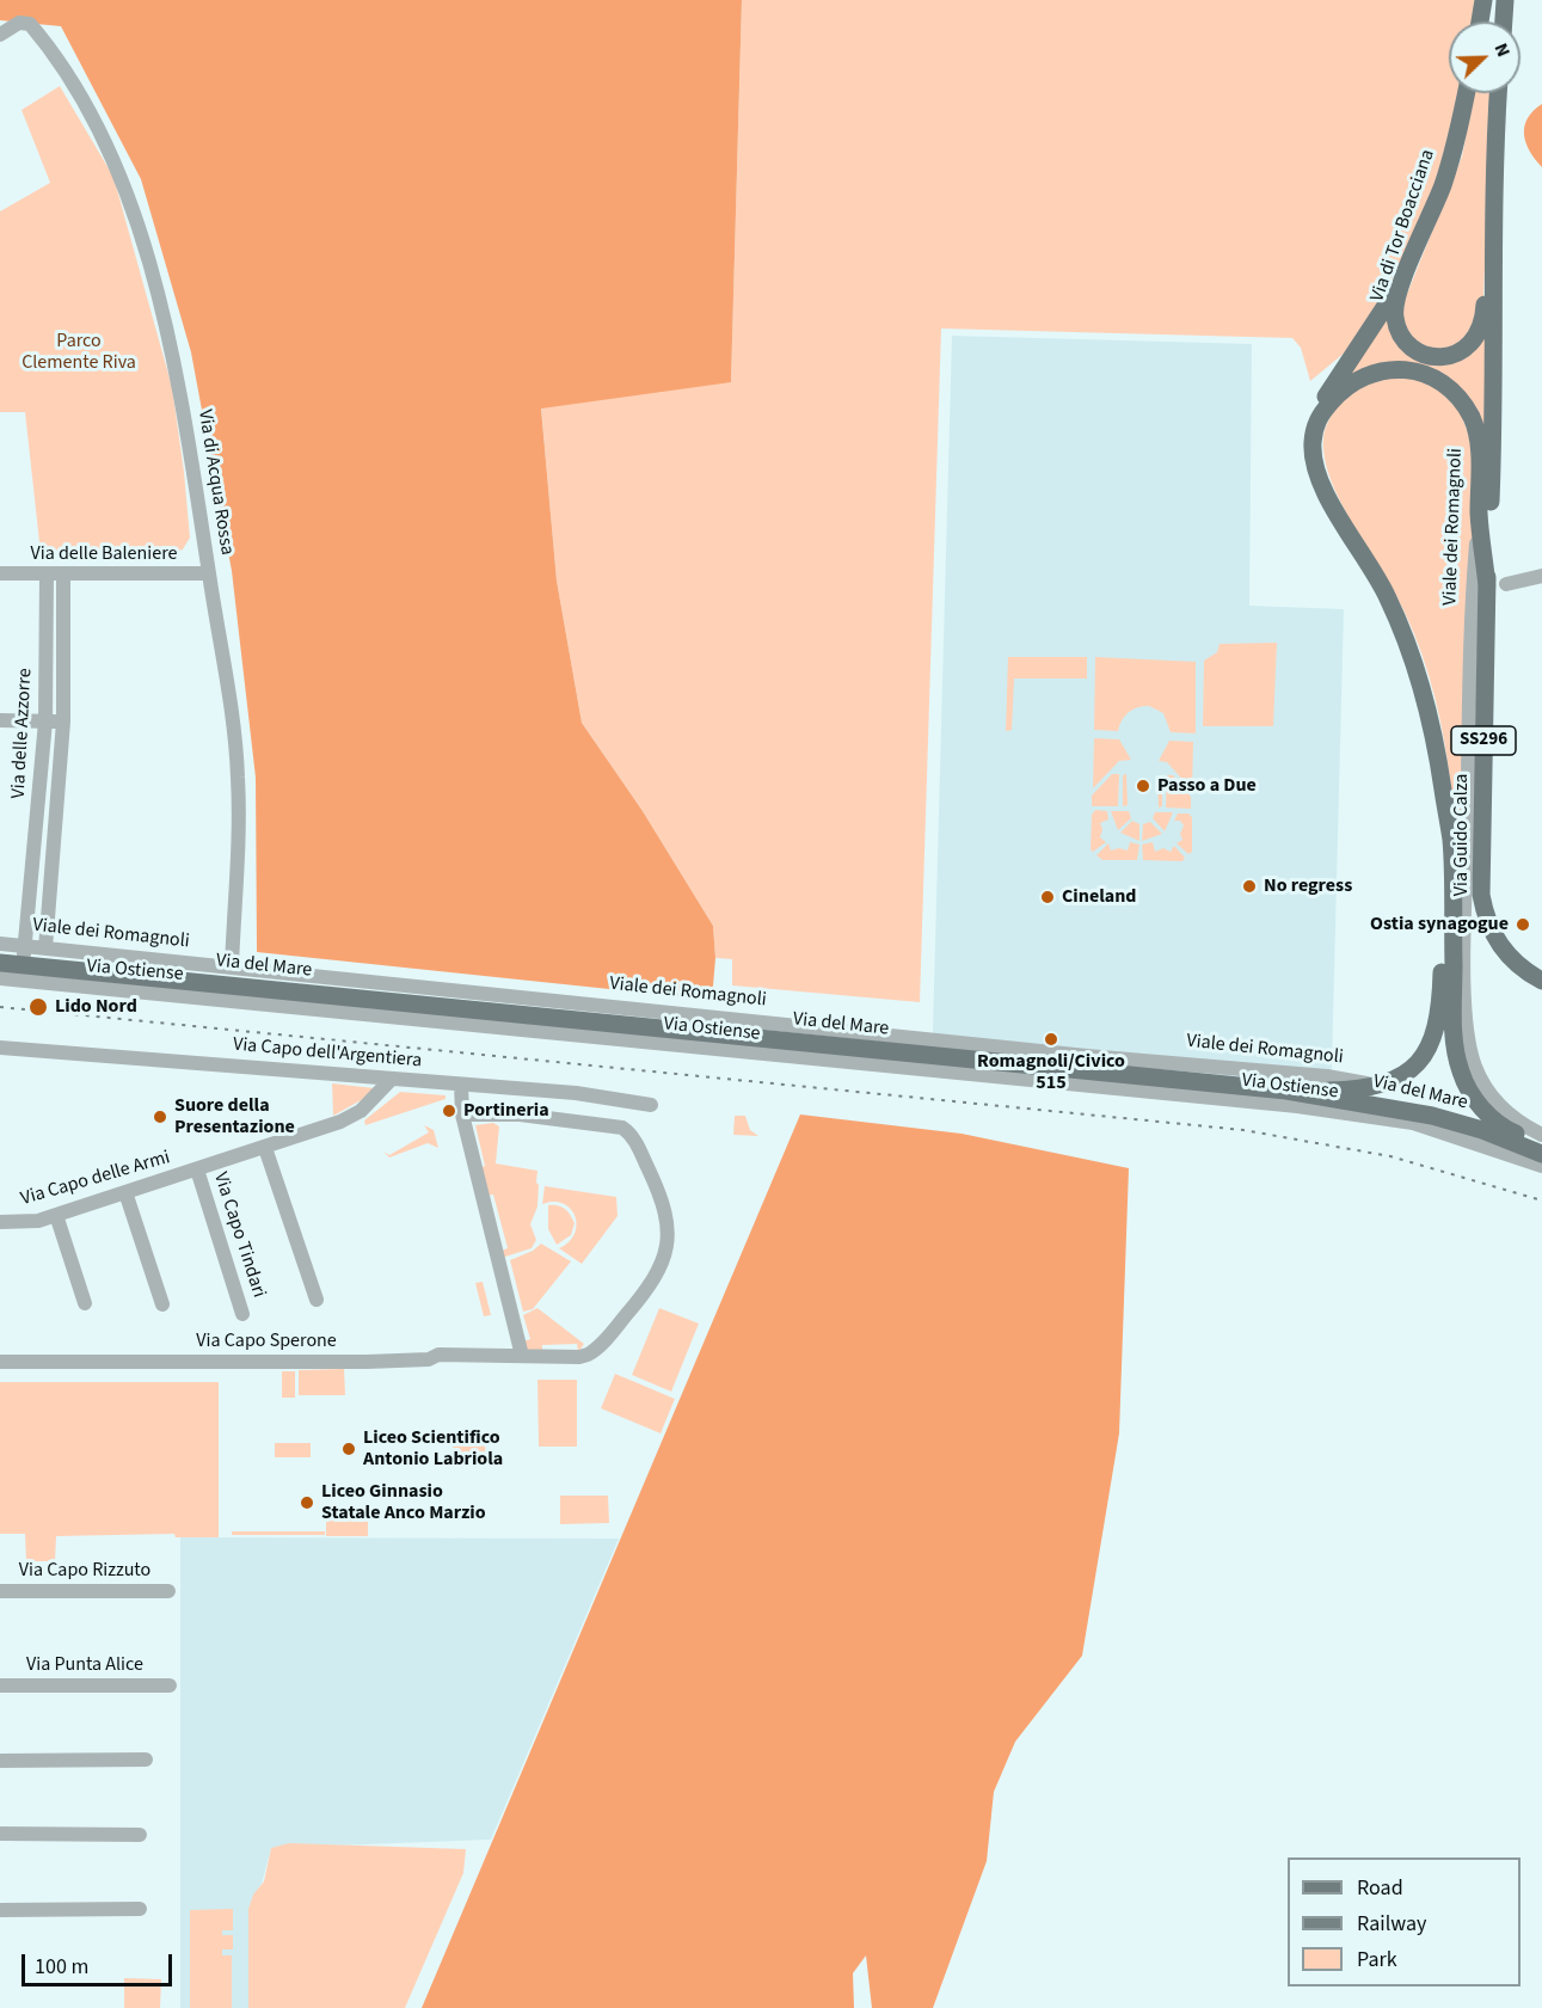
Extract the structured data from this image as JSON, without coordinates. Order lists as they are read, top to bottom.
{
  "streets": {
    "main road": [
      "Via di Tor Boacciana",
      "Viale dei Romagnoli",
      "SS296",
      "Via Guido Calza",
      "Via del Mare"
    ],
    "street": [
      "Via di Acqua Rossa",
      "Via delle Baleniere",
      "Via delle Azzorre",
      "Via Ostiense",
      "Via Capo dell'Argentiera",
      "Via Capo delle Armi",
      "Via Capo Tindari",
      "Via Capo Sperone",
      "Via Capo Rizzuto",
      "Via Punta Alice"
    ]
  },
  "crossings": [
    ["Via di Tor Boacciana", "SS296"],
    ["Via di Tor Boacciana", "Via Guido Calza"],
    ["Via di Acqua Rossa", "Viale dei Romagnoli"],
    ["Via di Acqua Rossa", "Via delle Baleniere"],
    ["Viale dei Romagnoli", "Via delle Azzorre"],
    ["Viale dei Romagnoli", "SS296"],
    ["Viale dei Romagnoli", "Via del Mare"],
    ["Viale dei Romagnoli", "Via Ostiense"],
    ["Via delle Baleniere", "Via delle Azzorre"],
    ["Via delle Azzorre", "Via del Mare"],
    ["Via delle Azzorre", "Via Ostiense"],
    ["Via del Mare", "Via Ostiense"],
    ["Via Capo dell'Argentiera", "Via Capo delle Armi"],
    ["Via Capo delle Armi", "Via Capo Tindari"]
  ],
  "parks": ["Parco Clemente Riva"],
  "places": [
    "Passo a Due",
    "No regress",
    "Cineland",
    "Ostia synagogue",
    "Lido Nord",
    "Romagnoli/Civico 515",
    "Portineria",
    "Suore della Presentazione",
    "Liceo Scientifico Antonio Labriola",
    "Liceo Ginnasio Statale Anco Marzio"
  ],
  "legend": ["Road", "Railway", "Park"],
  "scale_bar": "100 m",
  "north": "top right"
}
